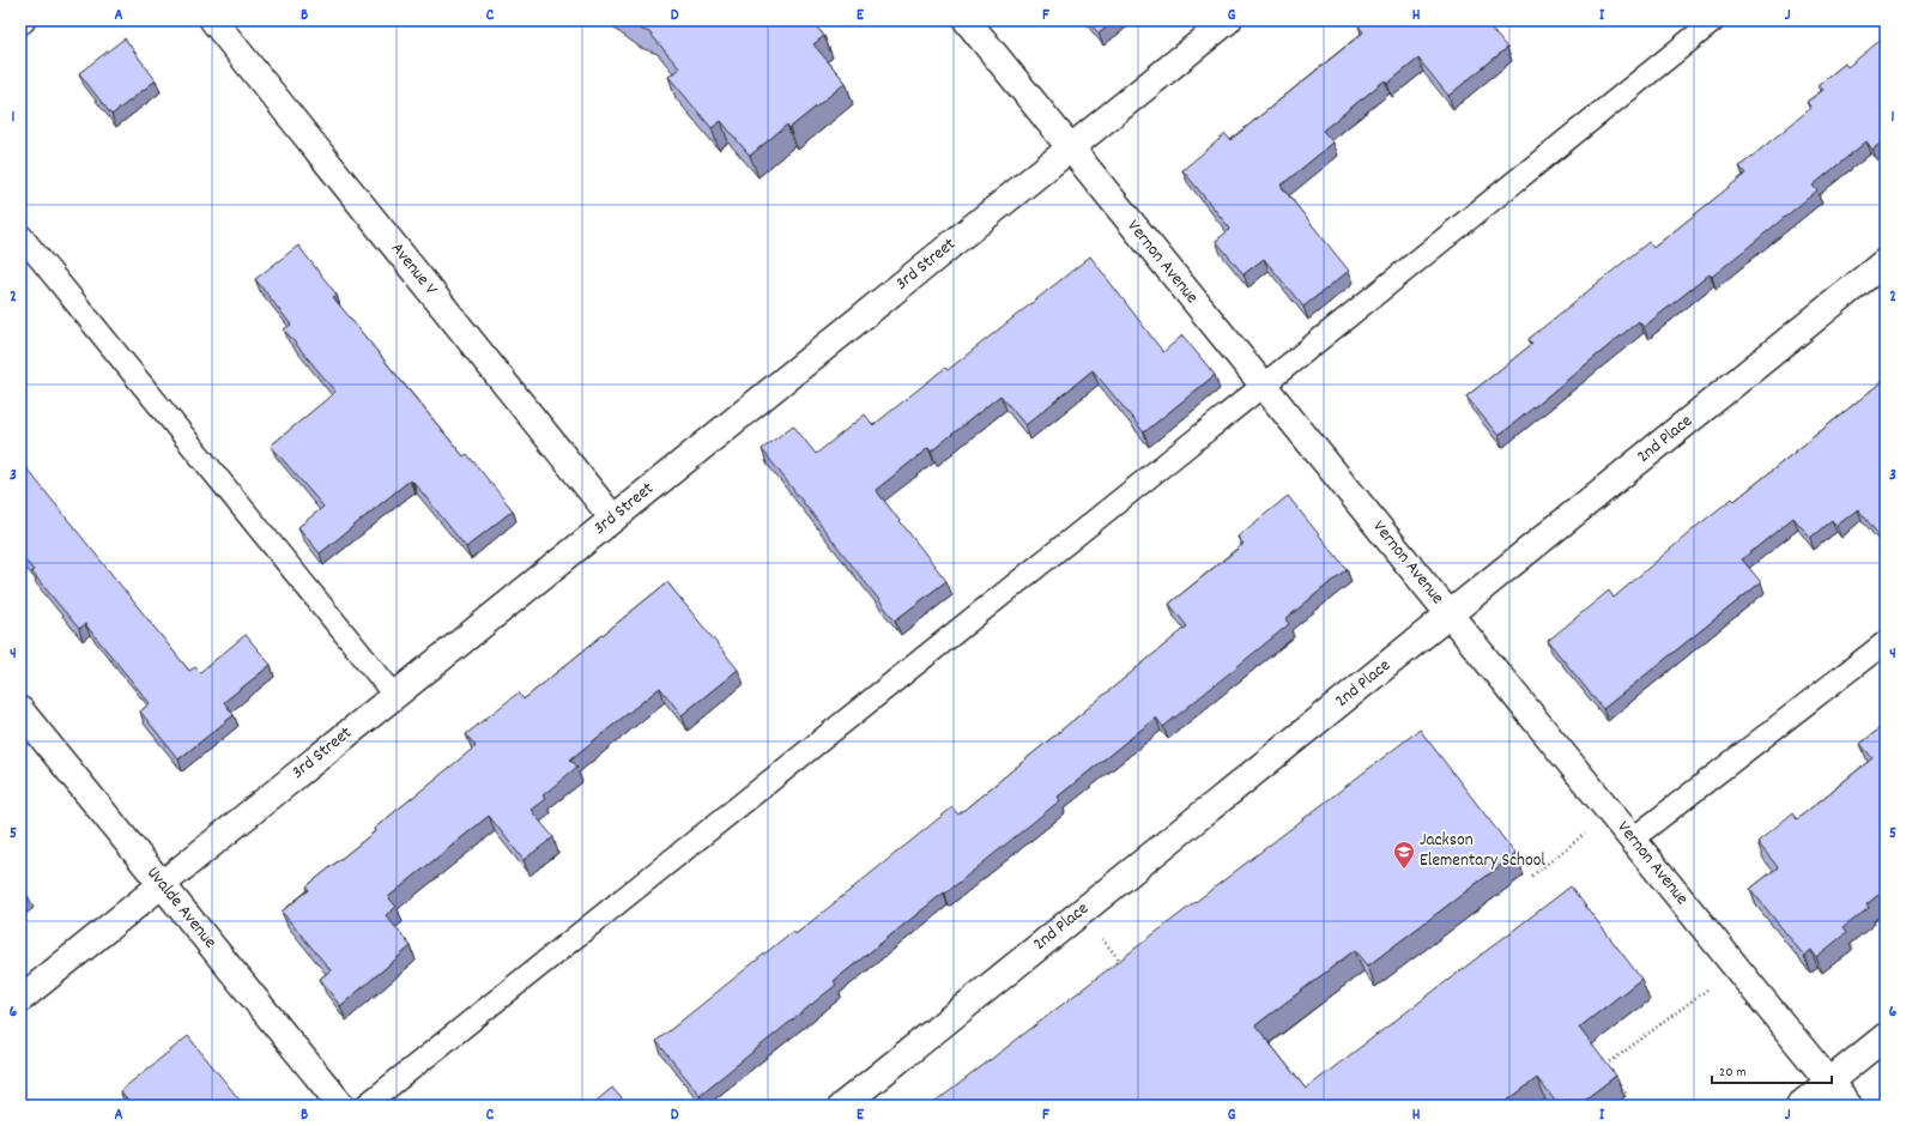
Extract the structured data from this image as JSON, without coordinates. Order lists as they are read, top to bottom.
{
  "streets": {
    "street": [
      "Vernon Avenue",
      "3rd Street",
      "Avenue V",
      "2nd Place",
      "Uvalde Avenue"
    ]
  },
  "crossings": [
    ["Vernon Avenue", "3rd Street"],
    ["Vernon Avenue", "2nd Place"],
    ["3rd Street", "Avenue V"],
    ["3rd Street", "Uvalde Avenue"]
  ],
  "places": {
    "school or university": ["Jackson Elementary School"]
  },
  "scale_bar": "20 m",
  "grid": {
    "columns": [
      "A",
      "B",
      "C",
      "D",
      "E",
      "F",
      "G",
      "H",
      "I",
      "J"
    ],
    "rows": [
      "1",
      "2",
      "3",
      "4",
      "5",
      "6"
    ]
  }
}
